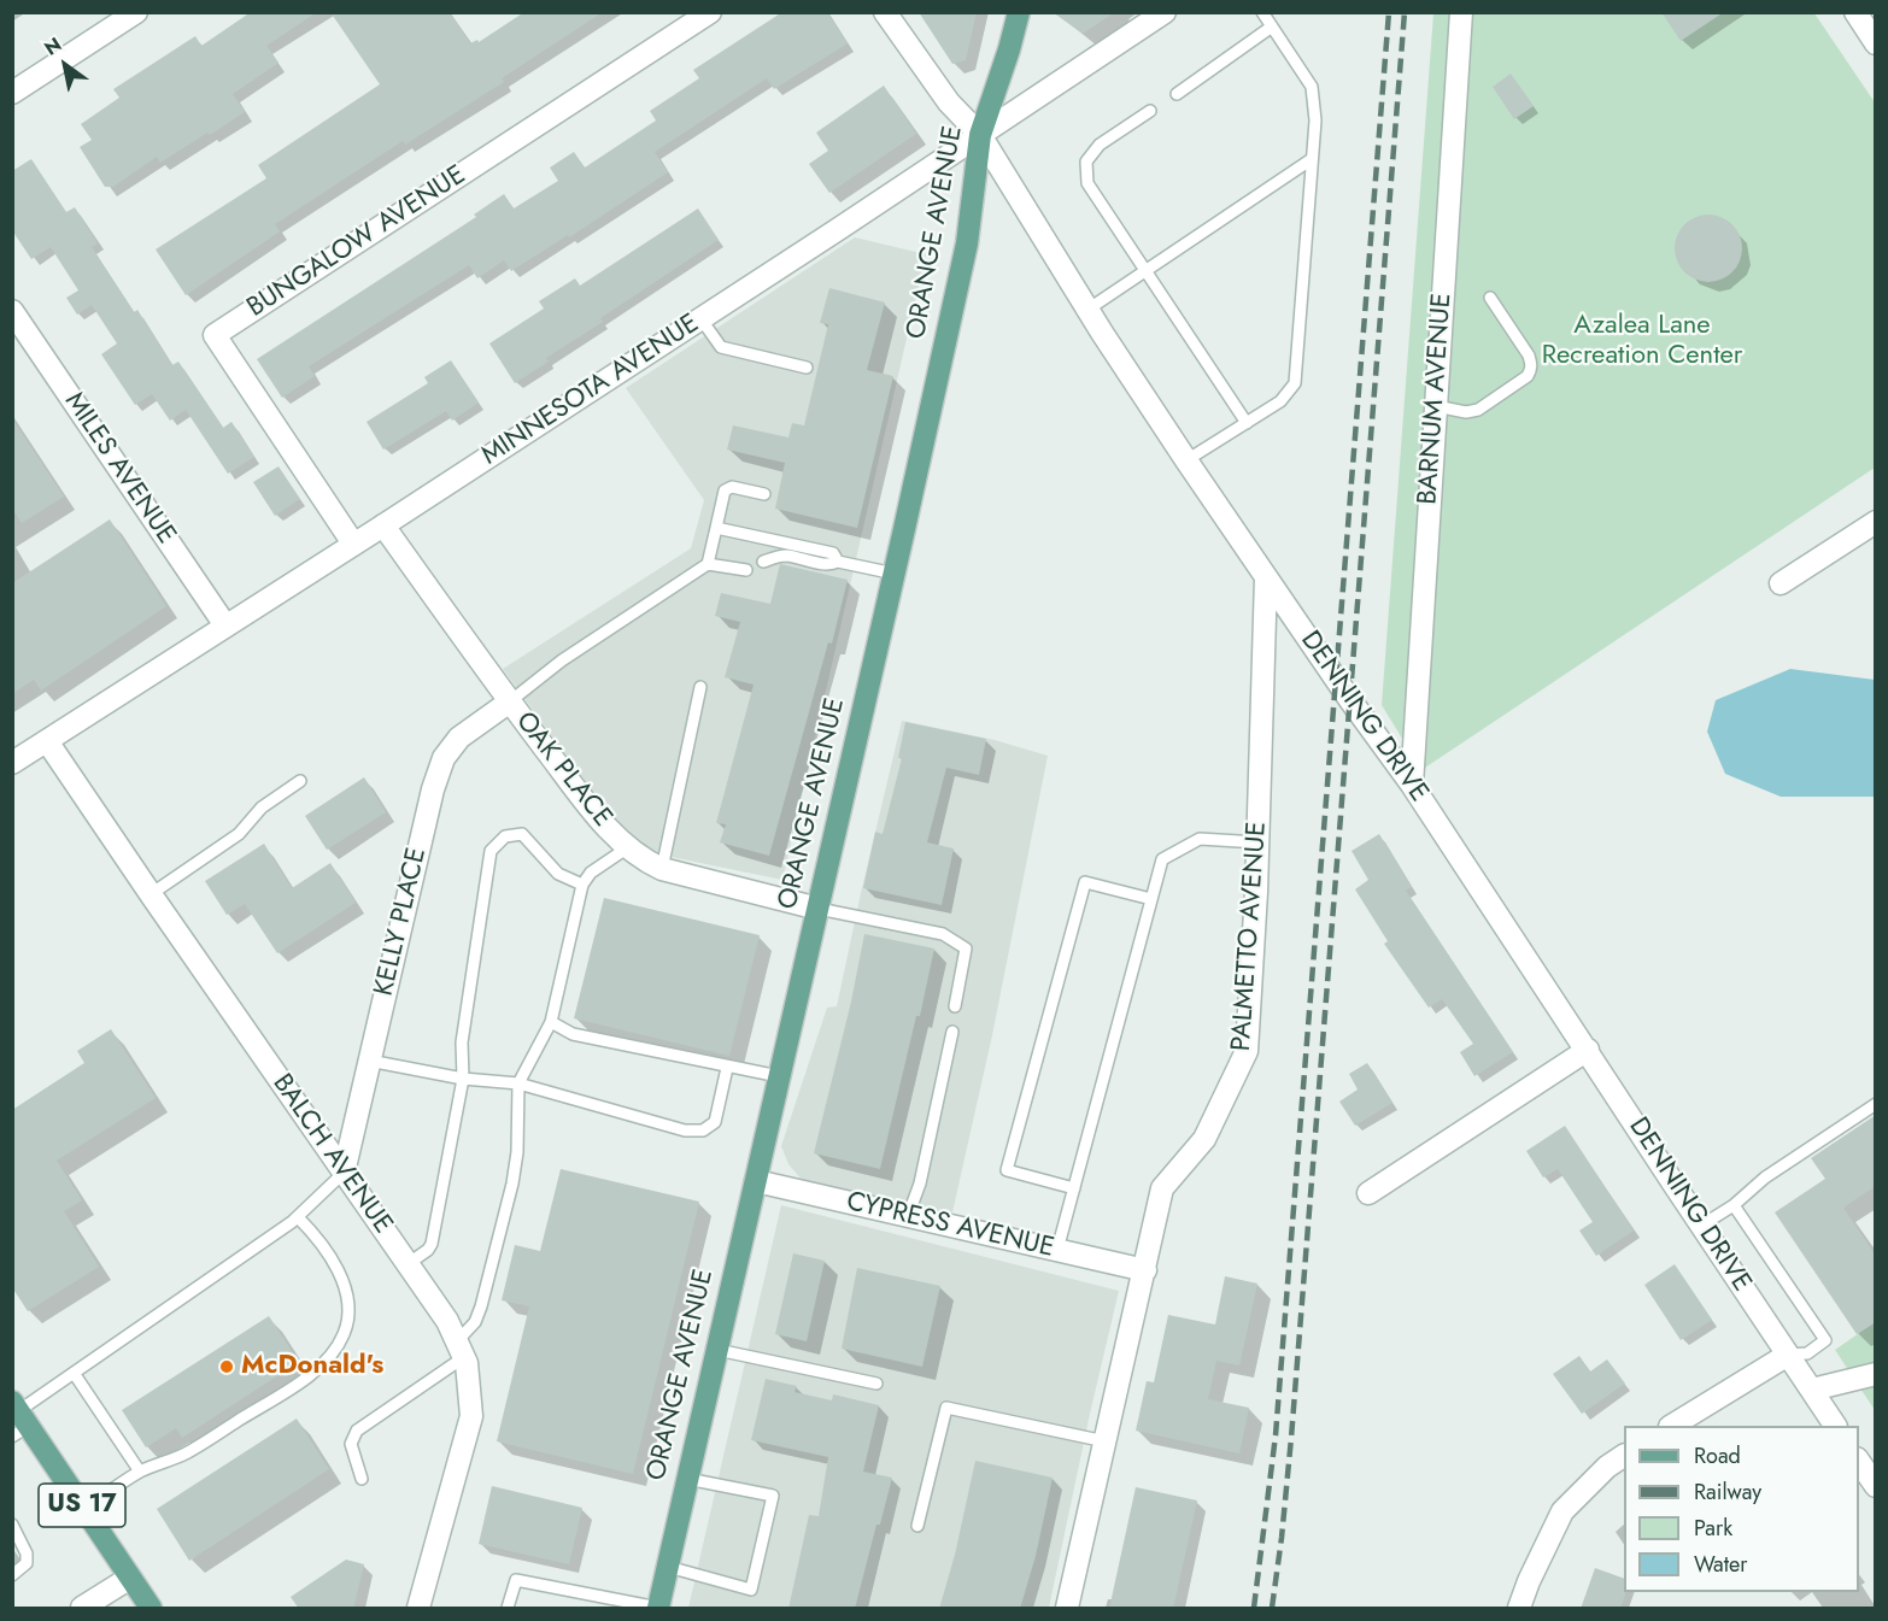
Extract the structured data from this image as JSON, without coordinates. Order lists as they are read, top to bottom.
{
  "streets": {
    "main road": ["ORANGE AVENUE", "US 17"],
    "street": [
      "BUNGALOW AVENUE",
      "MINNESOTA AVENUE",
      "BARNUM AVENUE",
      "MILES AVENUE",
      "DENNING DRIVE",
      "OAK PLACE",
      "KELLY PLACE",
      "PALMETTO AVENUE",
      "BALCH AVENUE",
      "CYPRESS AVENUE"
    ]
  },
  "crossings": [
    ["ORANGE AVENUE", "MINNESOTA AVENUE"],
    ["ORANGE AVENUE", "DENNING DRIVE"],
    ["ORANGE AVENUE", "OAK PLACE"],
    ["ORANGE AVENUE", "CYPRESS AVENUE"],
    ["BUNGALOW AVENUE", "MINNESOTA AVENUE"],
    ["MINNESOTA AVENUE", "MILES AVENUE"],
    ["MINNESOTA AVENUE", "DENNING DRIVE"],
    ["MINNESOTA AVENUE", "OAK PLACE"],
    ["MINNESOTA AVENUE", "BALCH AVENUE"],
    ["BARNUM AVENUE", "DENNING DRIVE"],
    ["DENNING DRIVE", "PALMETTO AVENUE"],
    ["OAK PLACE", "KELLY PLACE"],
    ["KELLY PLACE", "BALCH AVENUE"],
    ["PALMETTO AVENUE", "CYPRESS AVENUE"]
  ],
  "parks": ["Azalea Lane Recreation Center"],
  "places": ["McDonald's"],
  "legend": [
    "Road",
    "Railway",
    "Park",
    "Water"
  ],
  "north": "top left"
}
